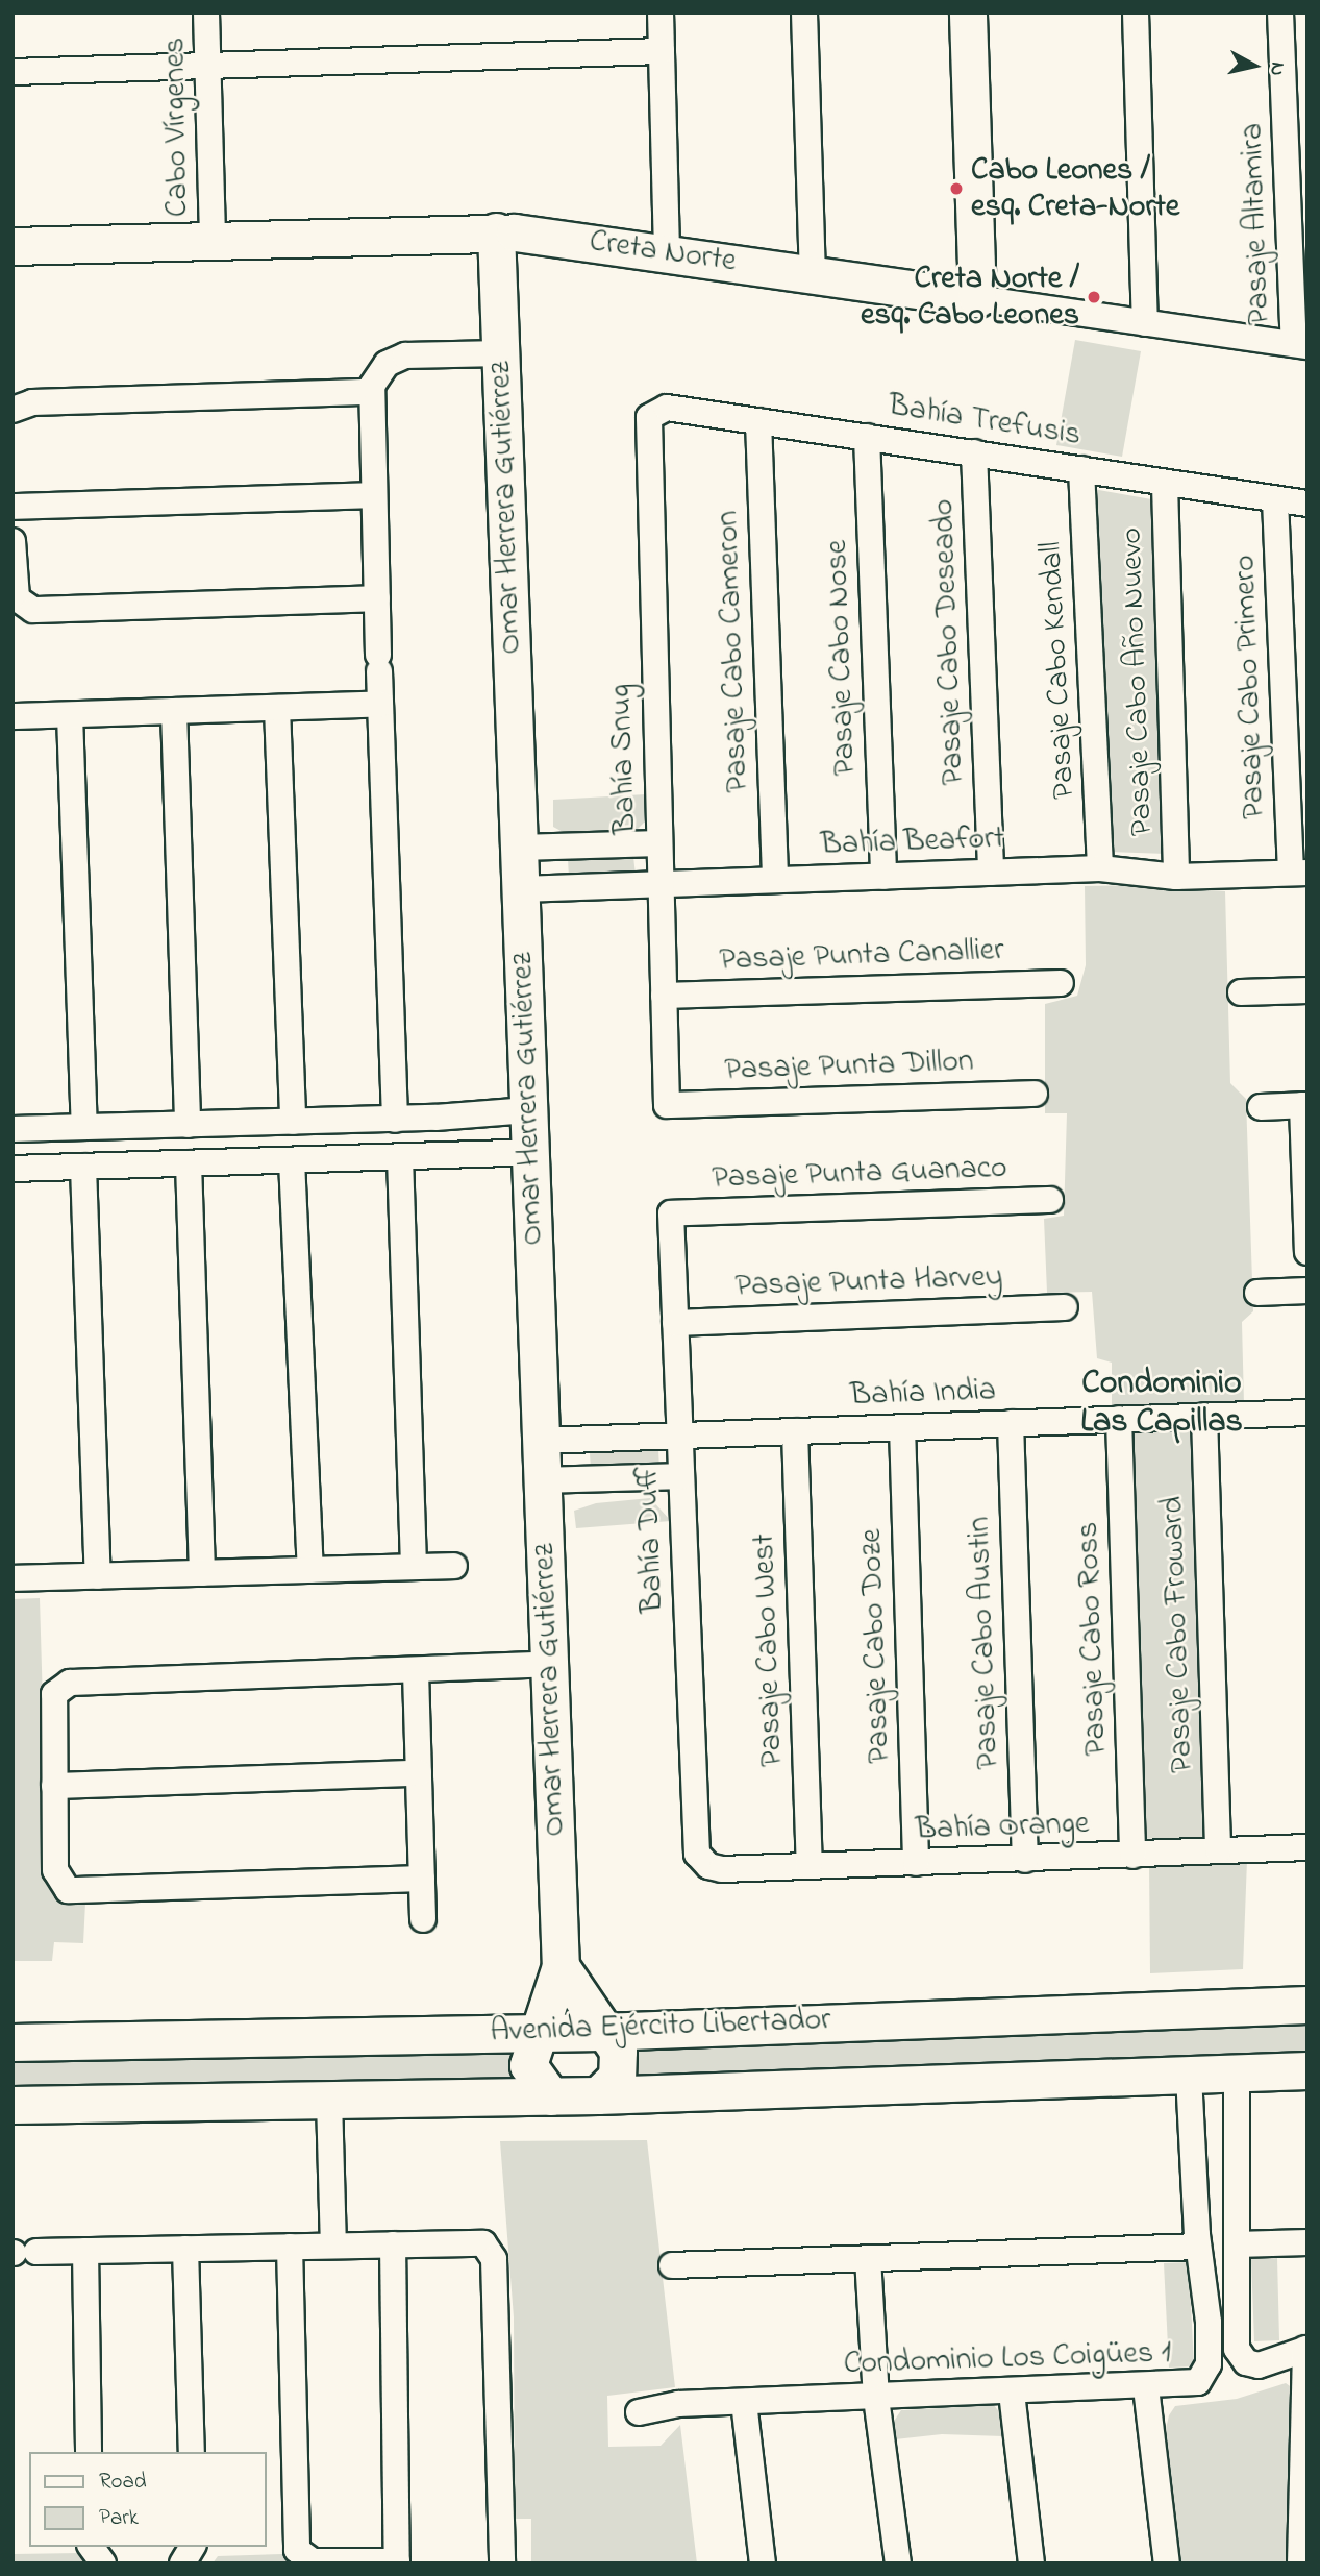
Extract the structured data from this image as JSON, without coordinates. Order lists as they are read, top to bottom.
{
  "streets": {
    "street": [
      "Cabo Vírgenes",
      "Pasaje Altamira",
      "Creta Norte",
      "Bahía Trefusis",
      "Omar Herrera Gutiérrez",
      "Pasaje Cabo Deseado",
      "Pasaje Cabo Cameron",
      "Pasaje Cabo Nose",
      "Pasaje Cabo Kendall",
      "Pasaje Cabo Año Nuevo",
      "Pasaje Cabo Primero",
      "Bahía Snug",
      "Bahía Beafort",
      "Pasaje Punta Canallier",
      "Pasaje Punta Dillon",
      "Pasaje Punta Guanaco",
      "Pasaje Punta Harvey",
      "Bahía India",
      "Bahía Duff",
      "Pasaje Cabo Froward",
      "Pasaje Cabo Ross",
      "Pasaje Cabo Austin",
      "Pasaje Cabo Doze",
      "Pasaje Cabo West",
      "Bahía Orange",
      "Avenida Ejército Libertador",
      "Condominio Los Coigües 1"
    ]
  },
  "crossings": [
    ["Cabo Vírgenes", "Creta Norte"],
    ["Pasaje Altamira", "Creta Norte"],
    ["Creta Norte", "Omar Herrera Gutiérrez"],
    ["Bahía Trefusis", "Pasaje Cabo Deseado"],
    ["Bahía Trefusis", "Pasaje Cabo Cameron"],
    ["Bahía Trefusis", "Pasaje Cabo Nose"],
    ["Bahía Trefusis", "Pasaje Cabo Kendall"],
    ["Bahía Trefusis", "Pasaje Cabo Año Nuevo"],
    ["Bahía Trefusis", "Pasaje Cabo Primero"],
    ["Bahía Trefusis", "Bahía Snug"],
    ["Omar Herrera Gutiérrez", "Bahía Beafort"],
    ["Omar Herrera Gutiérrez", "Bahía India"],
    ["Omar Herrera Gutiérrez", "Avenida Ejército Libertador"],
    ["Pasaje Cabo Deseado", "Bahía Beafort"],
    ["Pasaje Cabo Cameron", "Bahía Beafort"],
    ["Pasaje Cabo Nose", "Bahía Beafort"],
    ["Pasaje Cabo Kendall", "Bahía Beafort"],
    ["Pasaje Cabo Año Nuevo", "Bahía Beafort"],
    ["Pasaje Cabo Primero", "Bahía Beafort"],
    ["Bahía Snug", "Bahía Beafort"],
    ["Bahía Snug", "Pasaje Punta Canallier"],
    ["Bahía Snug", "Pasaje Punta Dillon"],
    ["Pasaje Punta Guanaco", "Bahía Duff"],
    ["Pasaje Punta Harvey", "Bahía Duff"],
    ["Bahía India", "Bahía Duff"],
    ["Bahía India", "Pasaje Cabo Froward"],
    ["Bahía India", "Pasaje Cabo Ross"],
    ["Bahía India", "Pasaje Cabo Austin"],
    ["Bahía India", "Pasaje Cabo Doze"],
    ["Bahía India", "Pasaje Cabo West"],
    ["Bahía Duff", "Bahía Orange"],
    ["Pasaje Cabo Froward", "Bahía Orange"],
    ["Pasaje Cabo Ross", "Bahía Orange"],
    ["Pasaje Cabo Austin", "Bahía Orange"],
    ["Pasaje Cabo Doze", "Bahía Orange"],
    ["Pasaje Cabo West", "Bahía Orange"],
    ["Avenida Ejército Libertador", "Condominio Los Coigües 1"]
  ],
  "districts": ["Condominio Las Capillas"],
  "places": ["Cabo Leones / esq. Creta-Norte", "Creta Norte / esq. Cabo Leones"],
  "legend": ["Road", "Park"],
  "north": "right"
}
